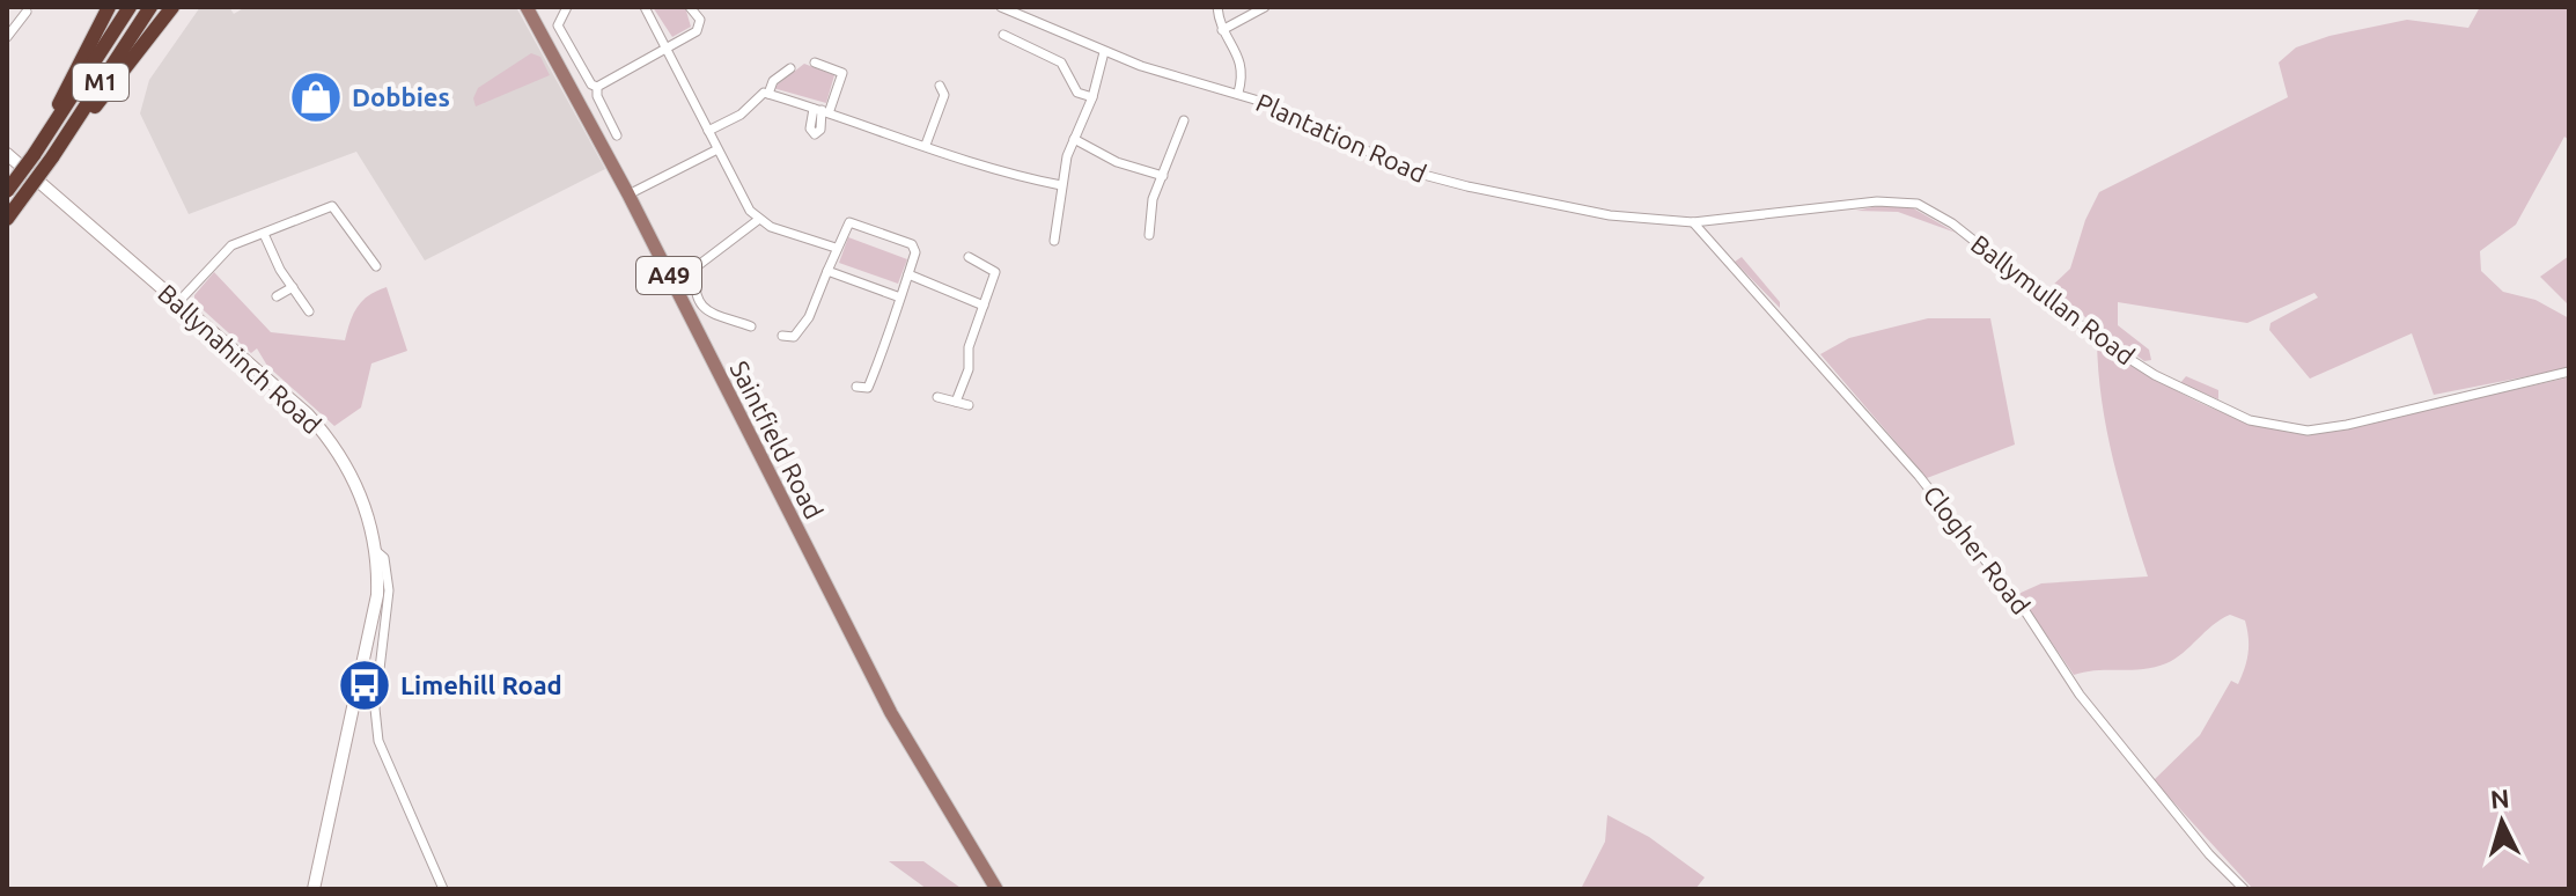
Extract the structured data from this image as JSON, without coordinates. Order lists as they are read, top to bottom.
{
  "streets": {
    "highway": ["M1"],
    "main road": ["A49", "Saintfield Road"],
    "street": [
      "Plantation Road",
      "Ballymullan Road",
      "Ballynahinch Road",
      "Clogher Road"
    ]
  },
  "crossings": [
    ["Plantation Road", "Ballymullan Road"],
    ["Plantation Road", "Clogher Road"],
    ["Ballymullan Road", "Clogher Road"]
  ],
  "places": {
    "shop": ["Dobbies"],
    "bus stop": ["Limehill Road"]
  },
  "north": "top"
}
